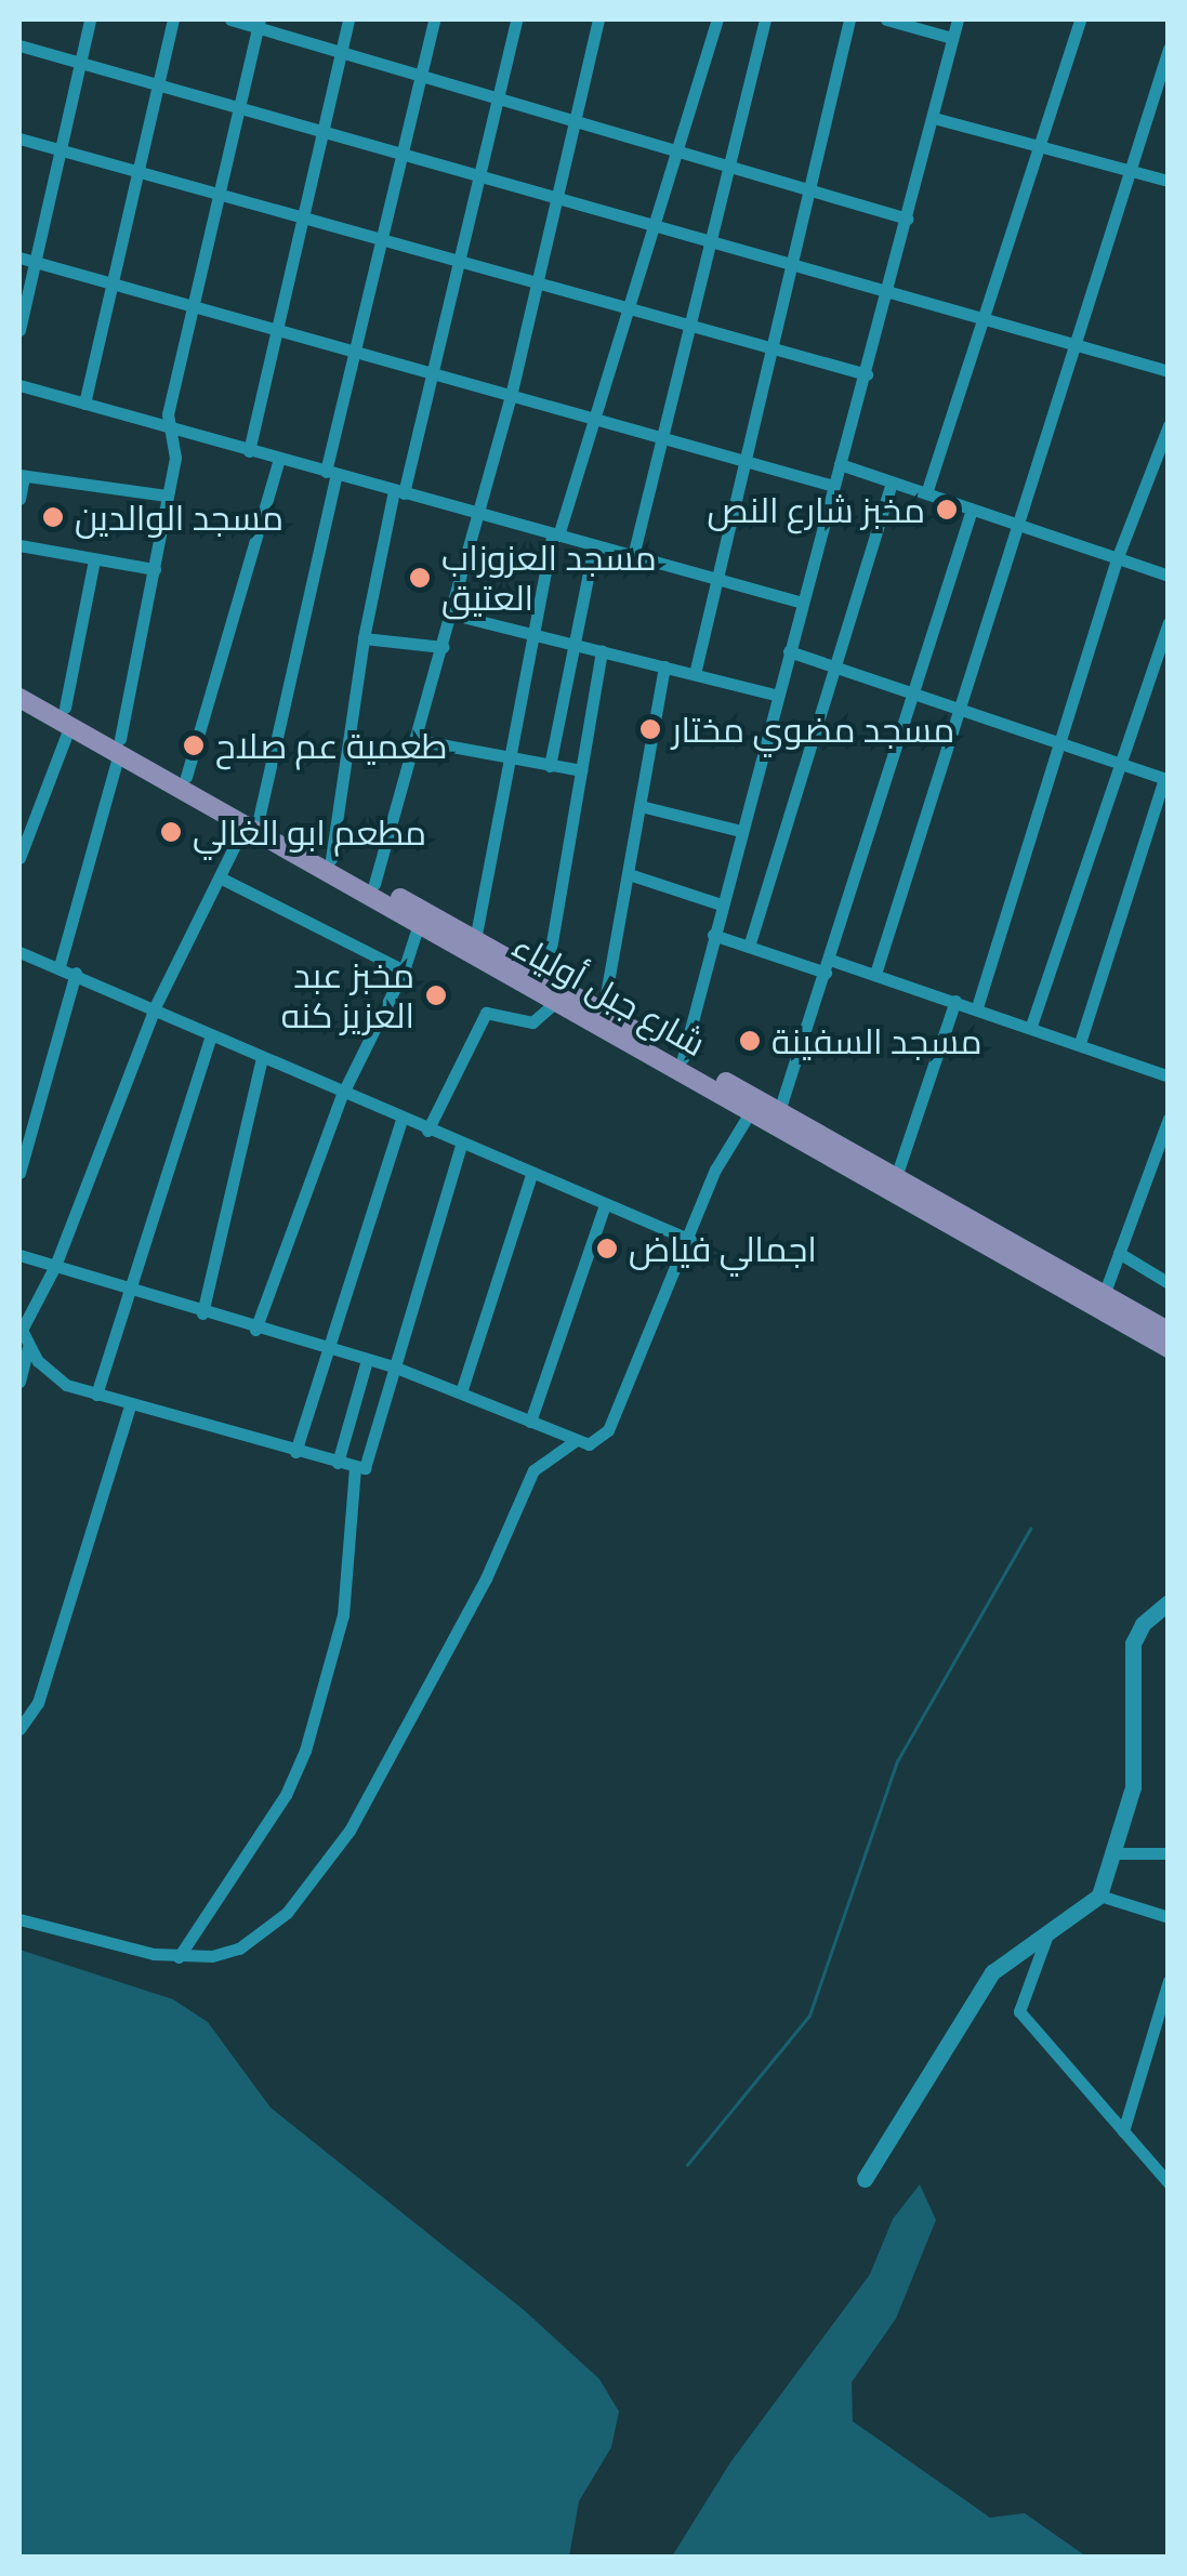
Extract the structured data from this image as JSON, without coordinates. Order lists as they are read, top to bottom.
{
  "streets": {
    "main road": ["شارع جبل أولياء"]
  },
  "places": [
    "مخبز شارع النص",
    "مسجد الوالدين",
    "مسجد العزوزاب العتيق",
    "مسجد مضوي مختار",
    "طعمية عم صلاح",
    "مطعم ابو الغالي",
    "مخبز عبد العزيز كنه",
    "مسجد السفينة",
    "اجمالي فياض"
  ]
}
